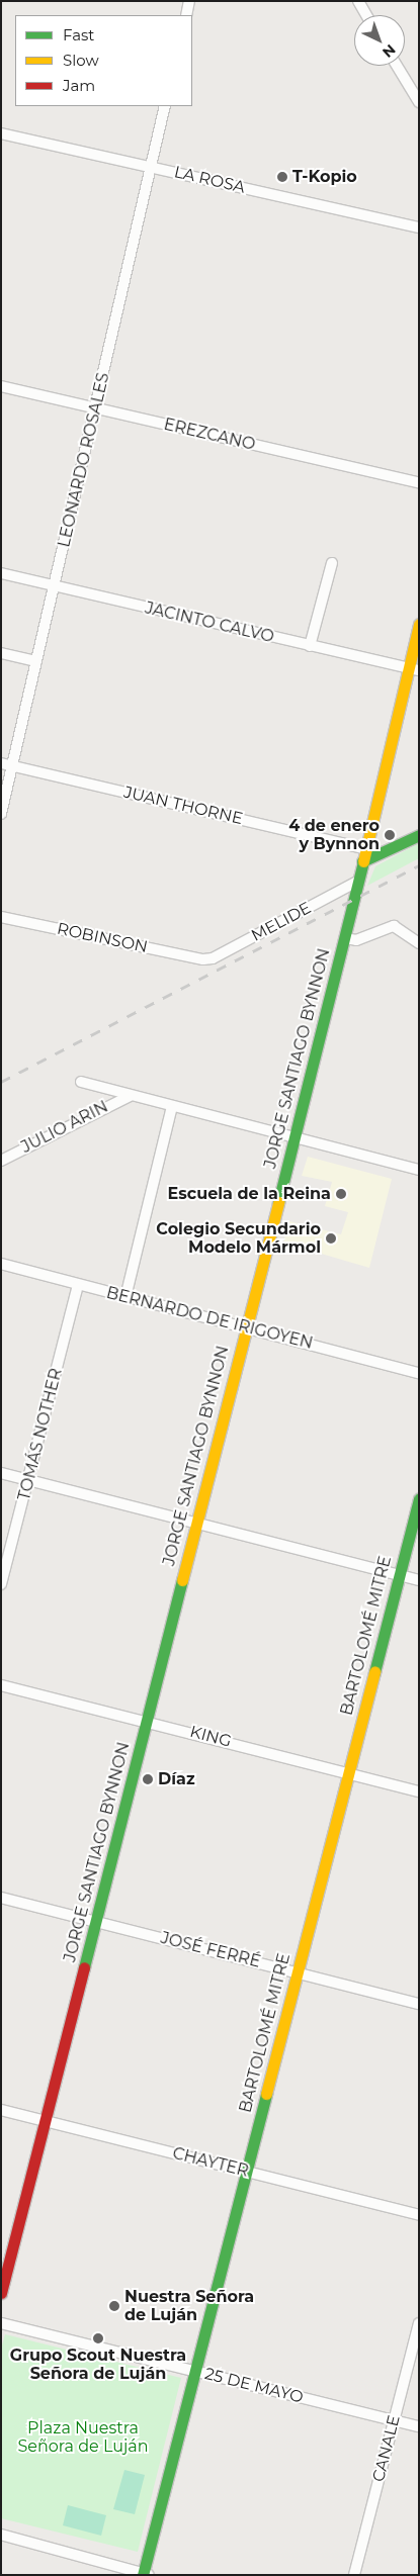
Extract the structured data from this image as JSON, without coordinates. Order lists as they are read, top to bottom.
{
  "streets": {
    "street": [
      "LA ROSA",
      "EREZCANO",
      "LEONARDO ROSALES",
      "JACINTO CALVO",
      "JUAN THORNE",
      "MELIDE",
      "ROBINSON",
      "JORGE SANTIAGO BYNNON",
      "JULIO ARIN",
      "BERNARDO DE IRIGOYEN",
      "TOMÁS NOTHER",
      "BARTOLOMÉ MITRE",
      "KING",
      "JOSÉ FERRÉ",
      "CHAYTER",
      "25 DE MAYO",
      "CANALE"
    ]
  },
  "crossings": [
    ["LA ROSA", "LEONARDO ROSALES"],
    ["EREZCANO", "LEONARDO ROSALES"],
    ["LEONARDO ROSALES", "JACINTO CALVO"],
    ["LEONARDO ROSALES", "JUAN THORNE"],
    ["JACINTO CALVO", "JORGE SANTIAGO BYNNON"],
    ["JUAN THORNE", "JORGE SANTIAGO BYNNON"],
    ["MELIDE", "ROBINSON"],
    ["MELIDE", "JORGE SANTIAGO BYNNON"],
    ["JORGE SANTIAGO BYNNON", "BERNARDO DE IRIGOYEN"],
    ["JORGE SANTIAGO BYNNON", "KING"],
    ["JORGE SANTIAGO BYNNON", "JOSÉ FERRÉ"],
    ["JORGE SANTIAGO BYNNON", "CHAYTER"],
    ["BERNARDO DE IRIGOYEN", "TOMÁS NOTHER"],
    ["BARTOLOMÉ MITRE", "KING"],
    ["BARTOLOMÉ MITRE", "JOSÉ FERRÉ"],
    ["BARTOLOMÉ MITRE", "CHAYTER"],
    ["BARTOLOMÉ MITRE", "25 DE MAYO"],
    ["25 DE MAYO", "CANALE"]
  ],
  "parks": ["Plaza Nuestra Señora de Luján"],
  "places": [
    "T-Kopio",
    "4 de enero y Bynnon",
    "Escuela de la Reina",
    "Colegio Secundario Modelo Mármol",
    "Díaz",
    "Nuestra Señora de Luján",
    "Grupo Scout Nuestra Señora de Luján"
  ],
  "legend": ["Fast", "Slow", "Jam"],
  "north": "bottom right"
}
